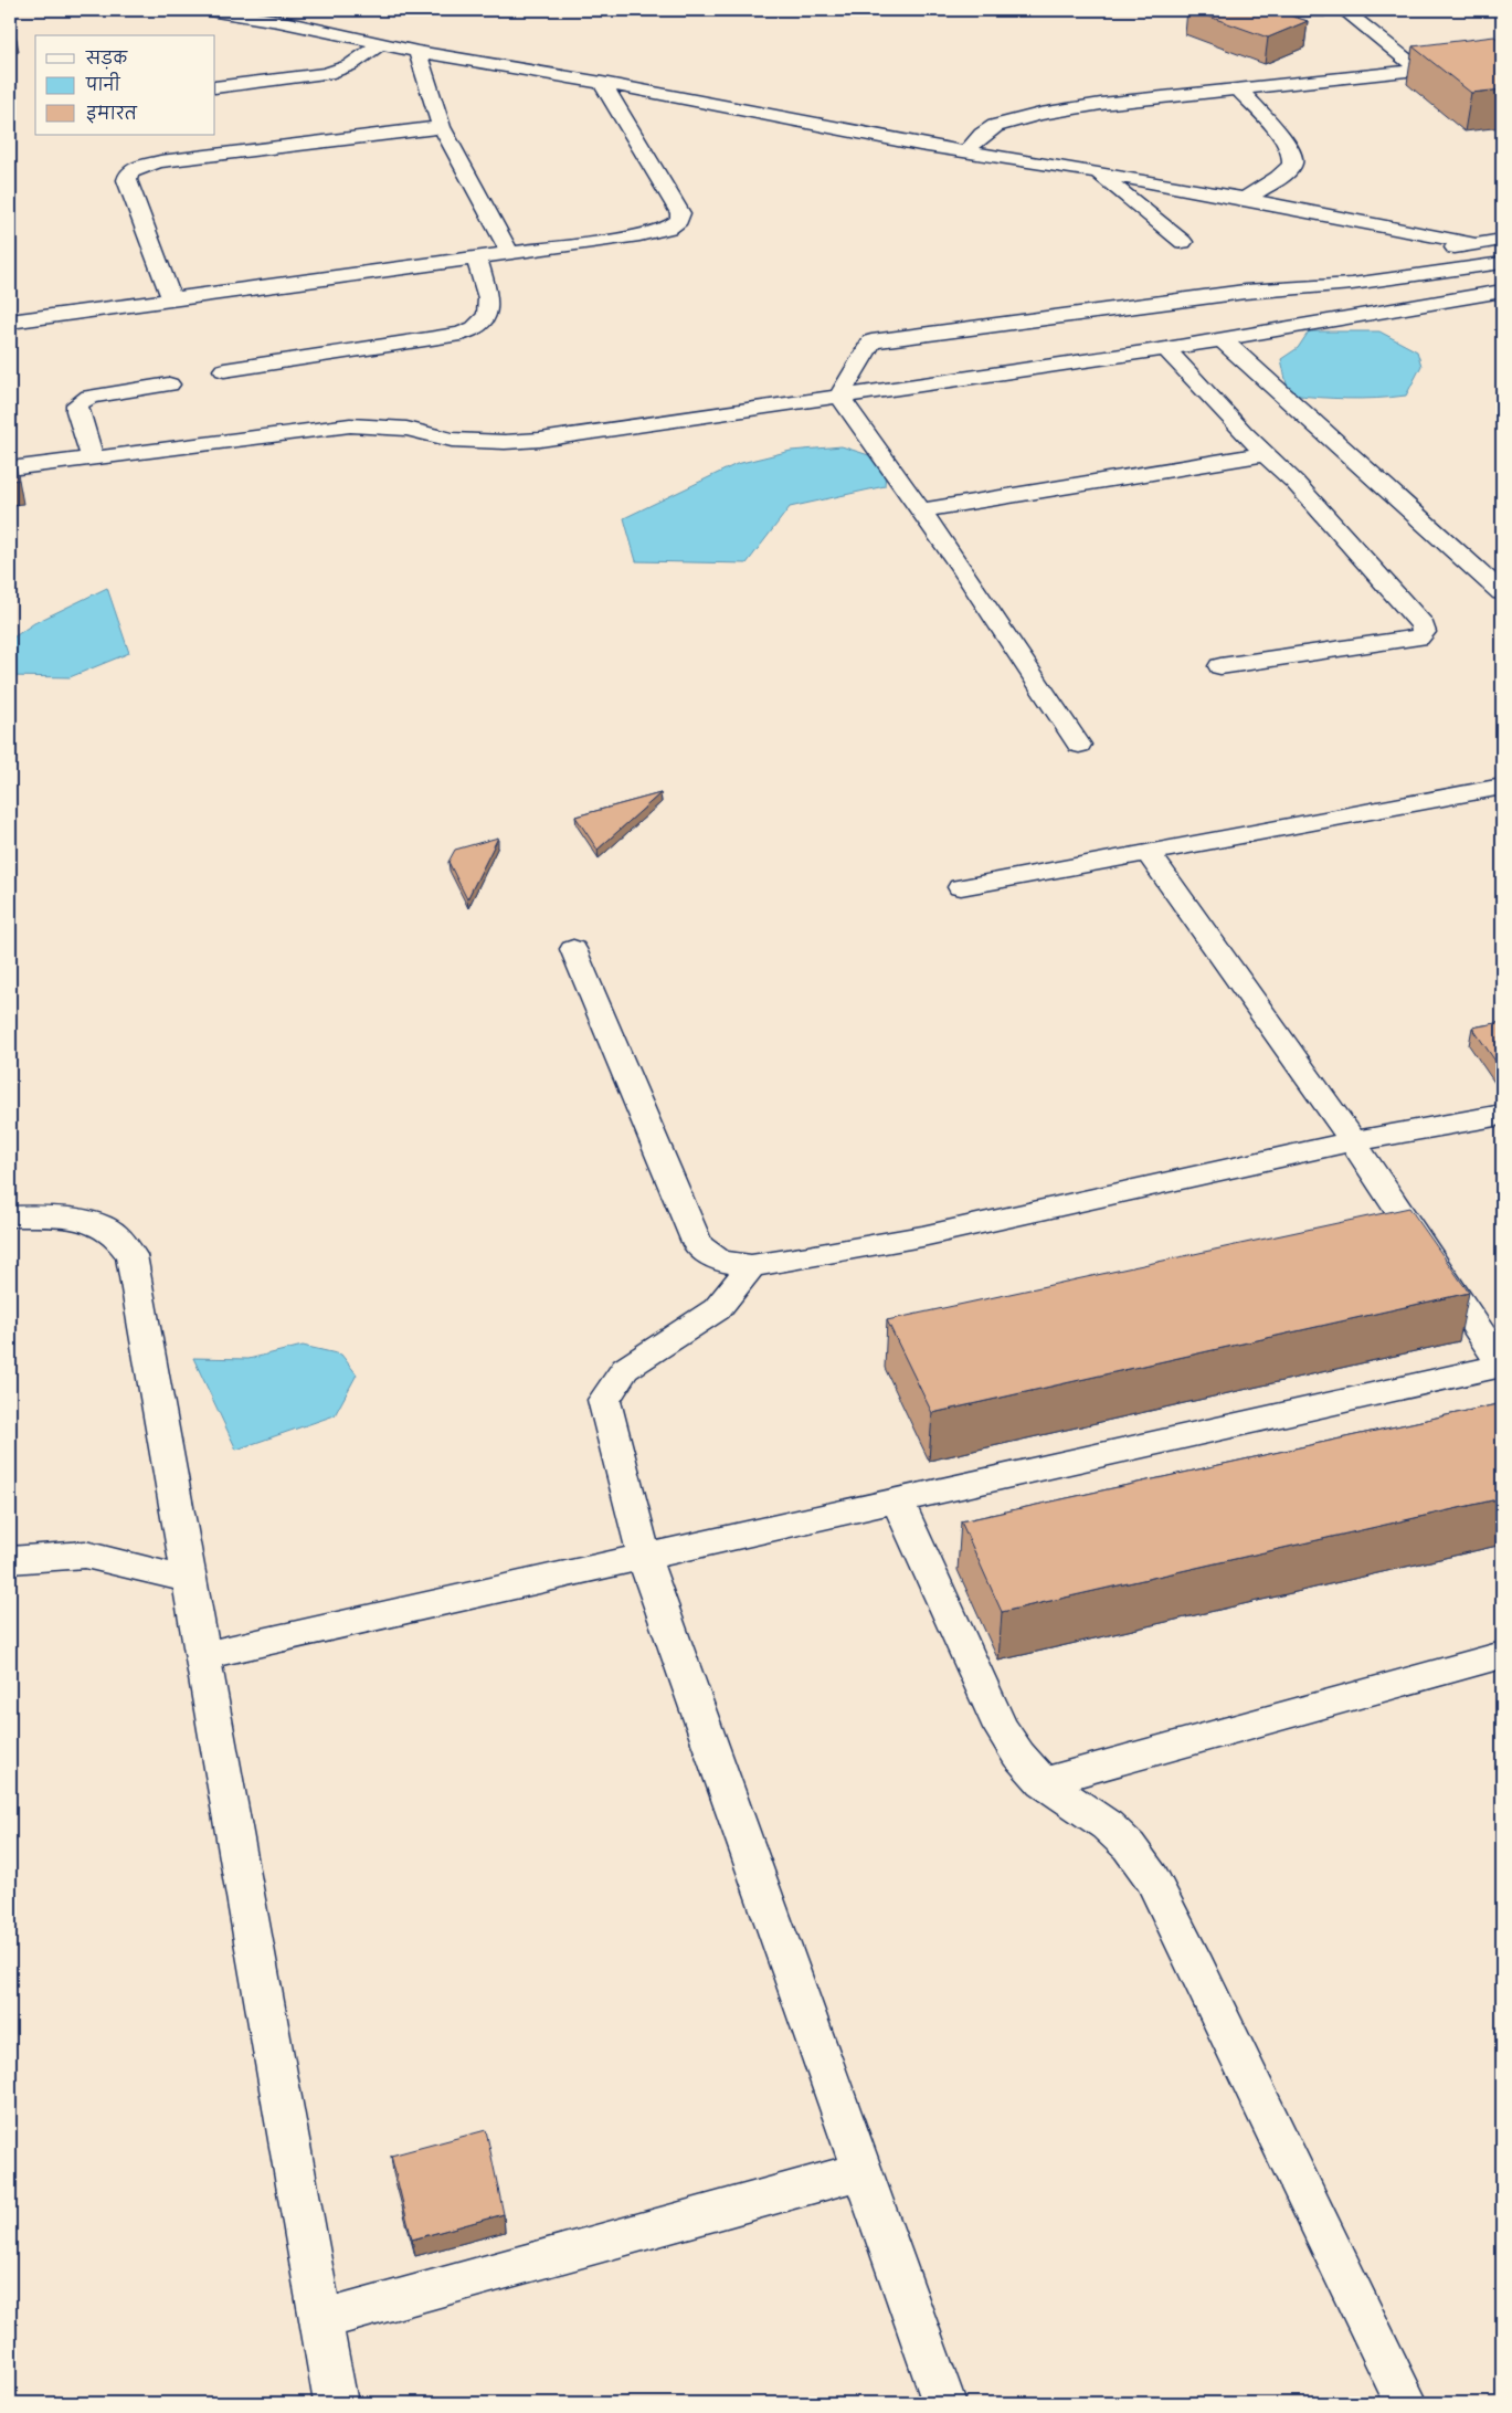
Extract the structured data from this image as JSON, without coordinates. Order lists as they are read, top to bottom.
{
  "legend": ["सड़क", "पानी", "इमारत"]
}
